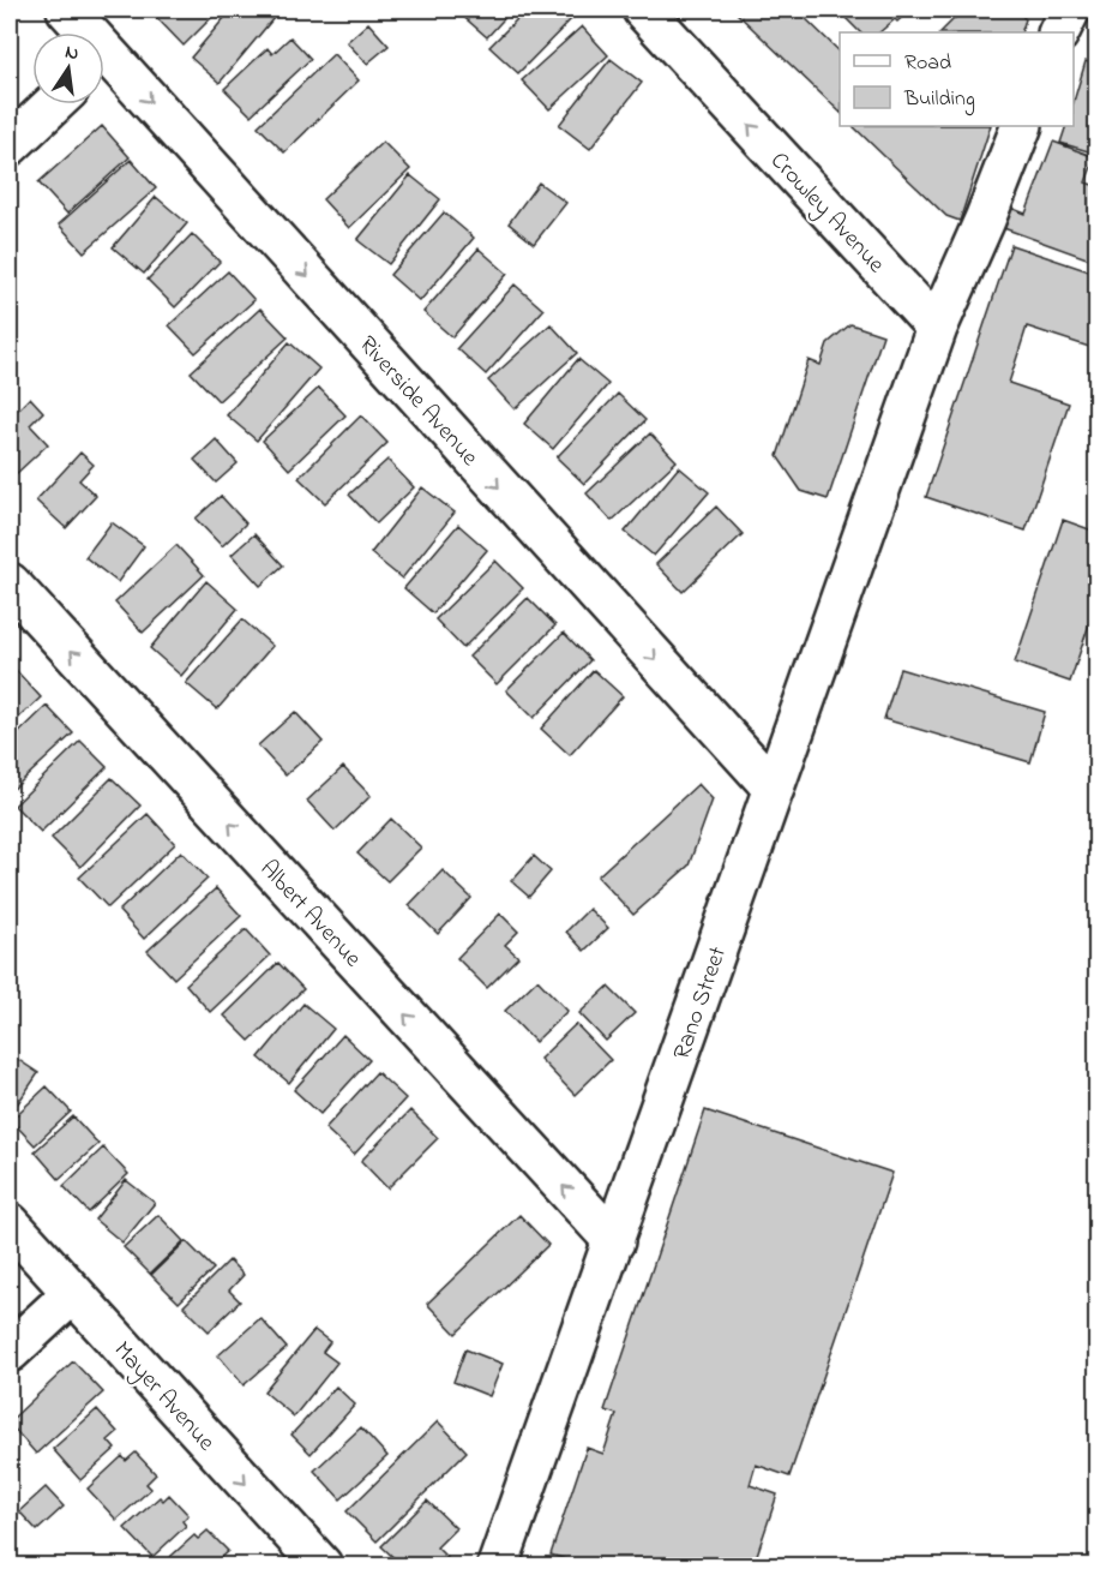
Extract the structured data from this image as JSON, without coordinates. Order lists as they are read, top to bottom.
{
  "streets": {
    "street": [
      "Crowley Avenue",
      "Riverside Avenue",
      "Albert Avenue",
      "Rano Street",
      "Mayer Avenue"
    ]
  },
  "crossings": [
    ["Crowley Avenue", "Rano Street"],
    ["Riverside Avenue", "Rano Street"],
    ["Albert Avenue", "Rano Street"]
  ],
  "one_way": [
    "Crowley Avenue",
    "Riverside Avenue",
    "Albert Avenue",
    "Mayer Avenue"
  ],
  "legend": ["Road", "Building"],
  "north": "top"
}
